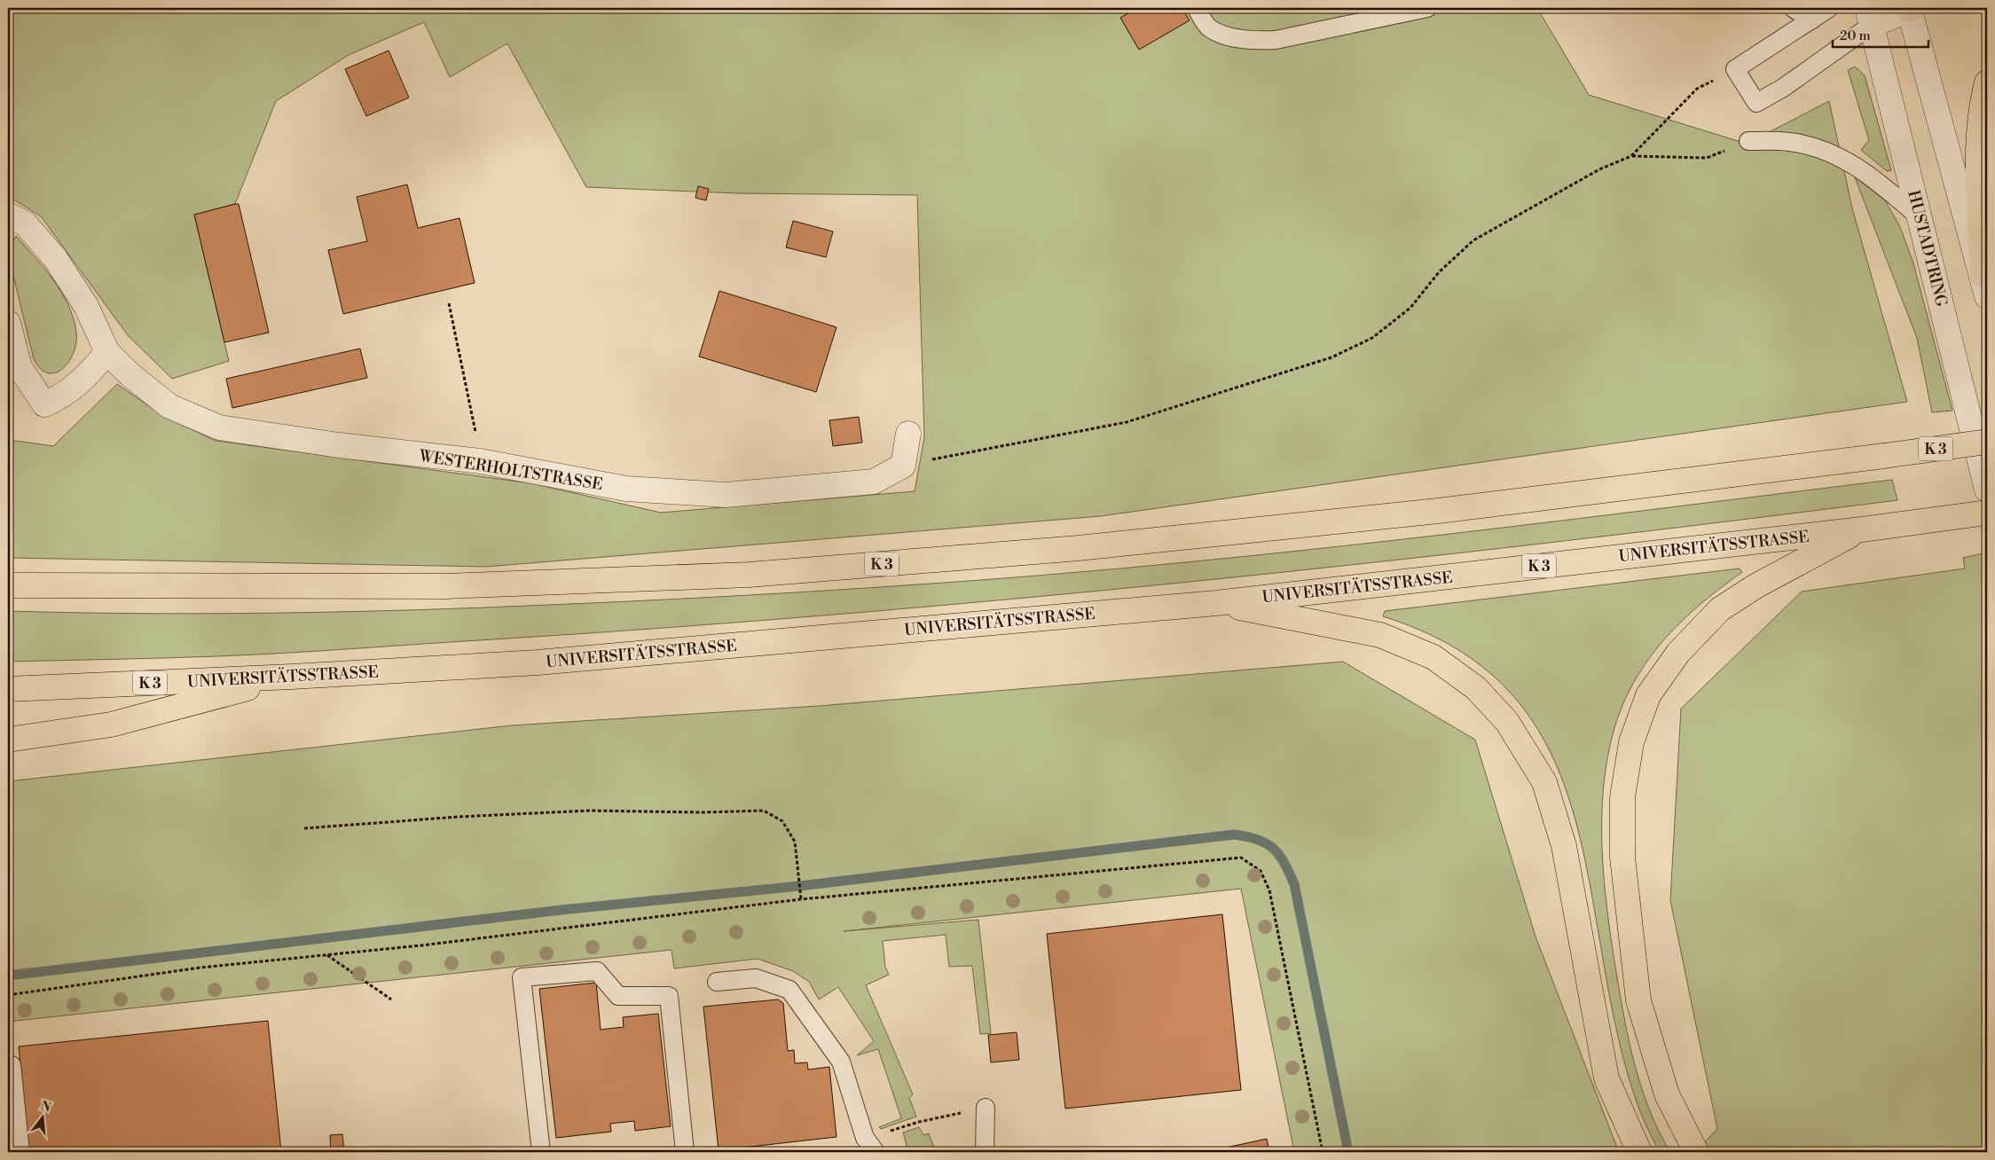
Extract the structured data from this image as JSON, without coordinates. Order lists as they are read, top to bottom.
{
  "streets": {
    "highway": ["K 3", "UNIVERSITÄTSSTRASSE"],
    "street": ["HUSTADTRING", "WESTERHOLTSTRASSE"]
  },
  "scale_bar": "20 m",
  "north": "top"
}
